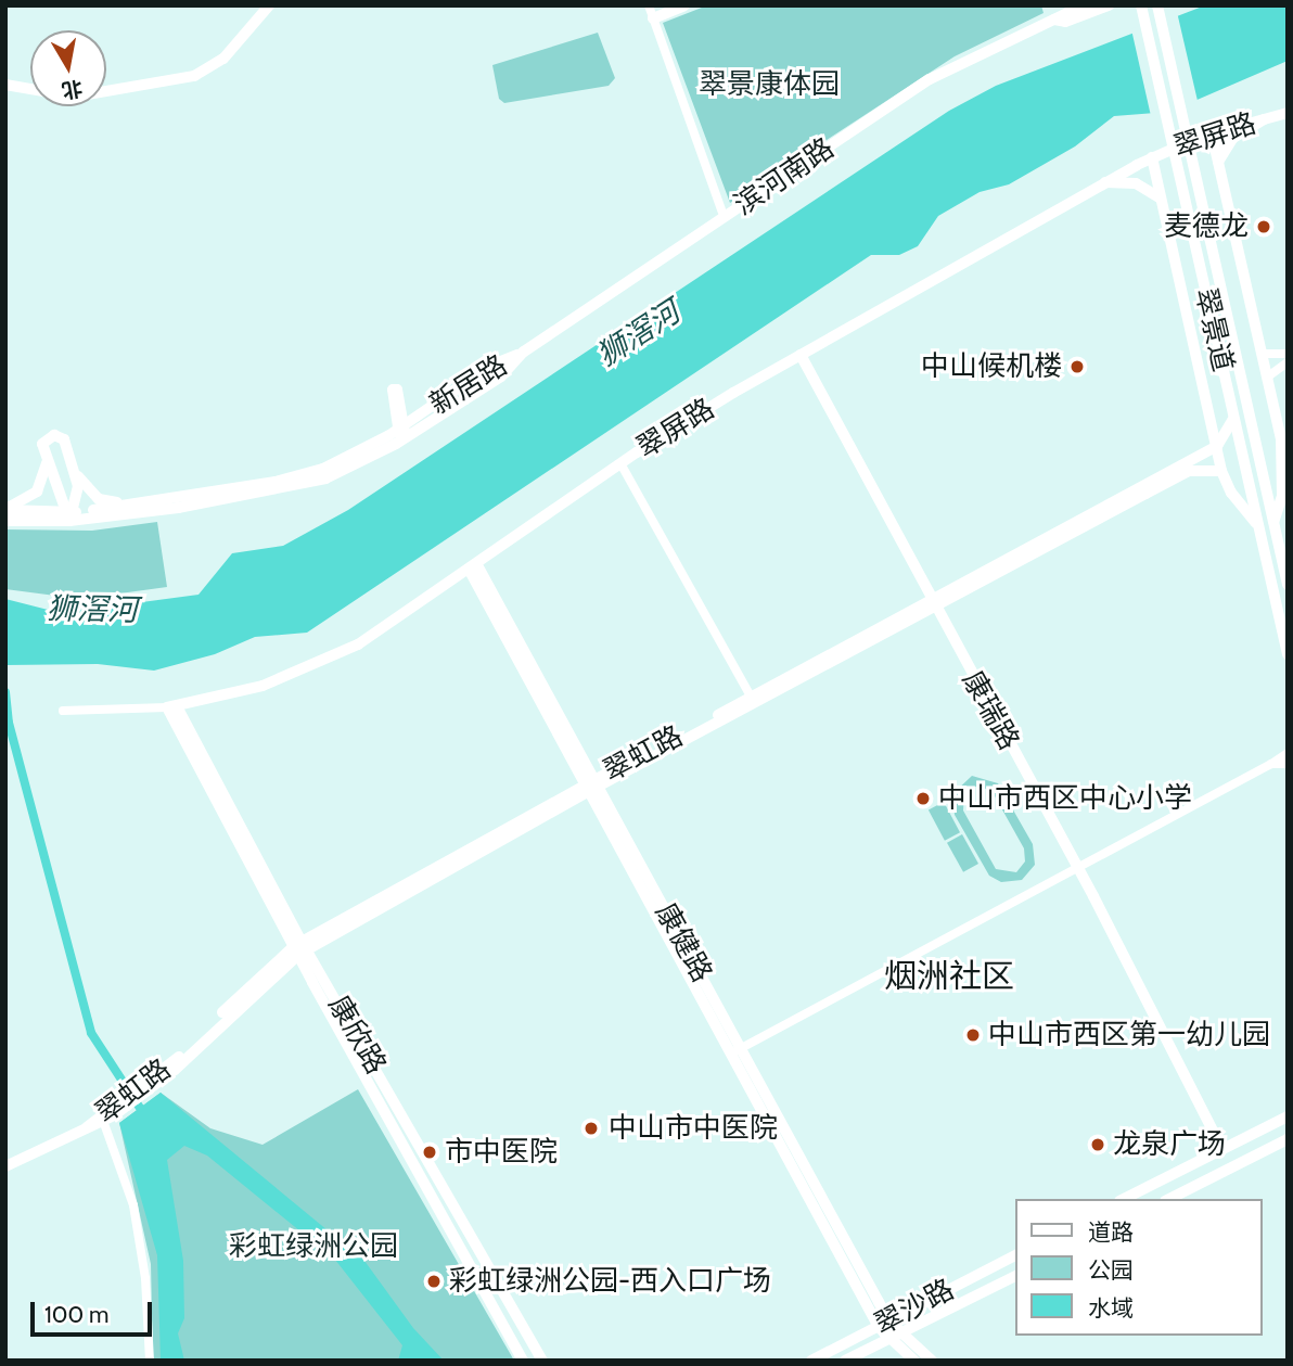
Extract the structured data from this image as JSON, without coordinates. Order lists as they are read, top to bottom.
{
  "streets": {
    "main road": ["翠景道", "新居路", "翠沙路"],
    "street": [
      "翠屏路",
      "滨河南路",
      "康瑞路",
      "翠虹路",
      "康健路",
      "康欣路"
    ]
  },
  "crossings": [
    ["翠屏路", "康瑞路"],
    ["翠屏路", "康健路"],
    ["翠屏路", "康欣路"],
    ["滨河南路", "新居路"],
    ["康瑞路", "翠虹路"],
    ["翠虹路", "康健路"],
    ["翠虹路", "康欣路"],
    ["康健路", "翠沙路"]
  ],
  "districts": ["烟洲社区"],
  "water": ["狮滘河"],
  "parks": ["翠景康体园", "彩虹绿洲公园"],
  "places": [
    "麦德龙",
    "中山候机楼",
    "中山市西区中心小学",
    "中山市西区第一幼儿园",
    "中山市中医院",
    "龙泉广场",
    "市中医院",
    "彩虹绿洲公园-西入口广场"
  ],
  "legend": ["道路", "公园", "水域"],
  "scale_bar": "100 m",
  "north": "bottom"
}
